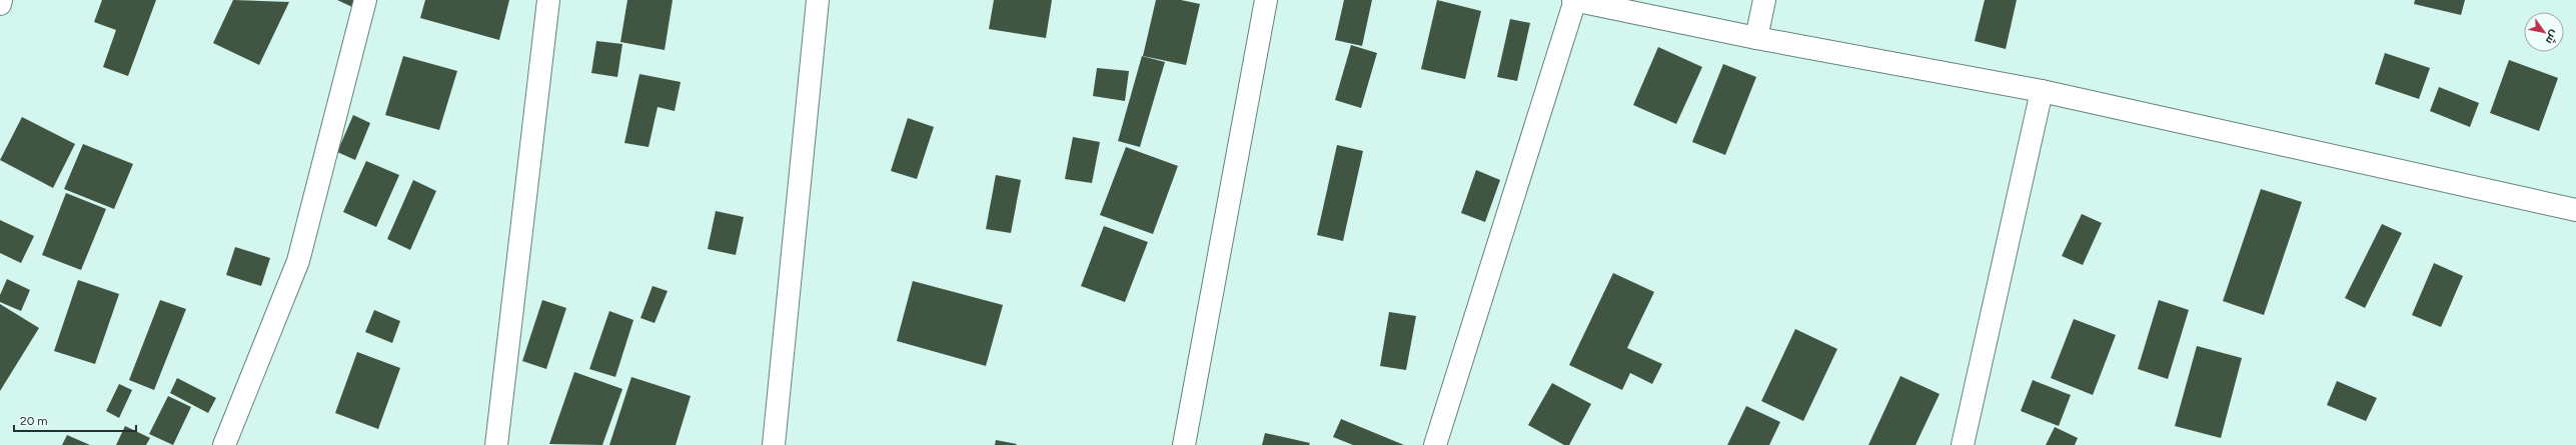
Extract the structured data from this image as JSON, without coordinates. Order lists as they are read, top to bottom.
{
  "scale_bar": "20 m",
  "north": "bottom right"
}
